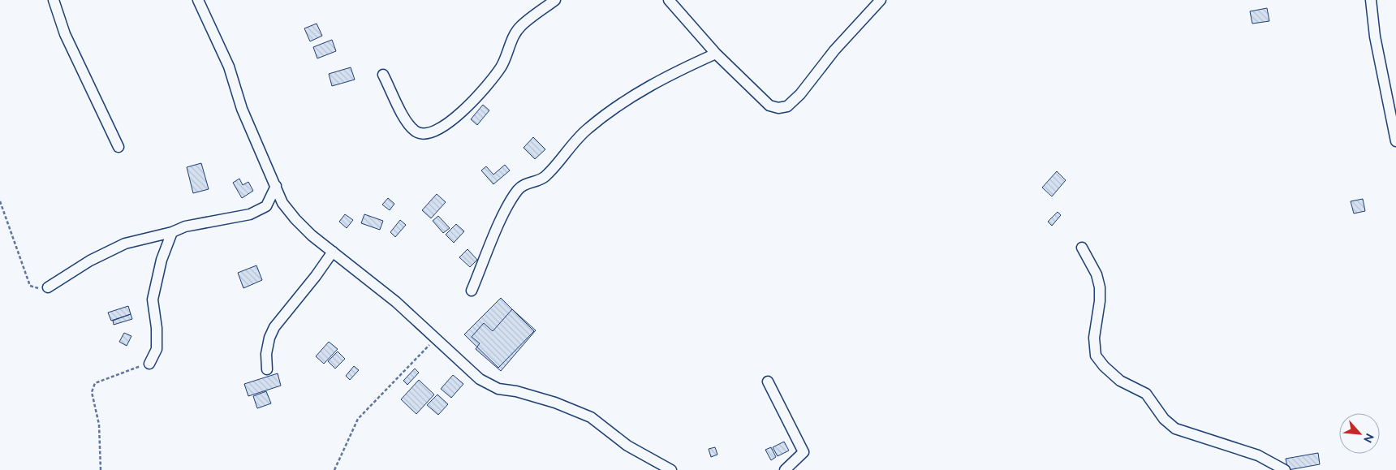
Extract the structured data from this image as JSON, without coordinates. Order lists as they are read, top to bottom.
{
  "north": "bottom right"
}
